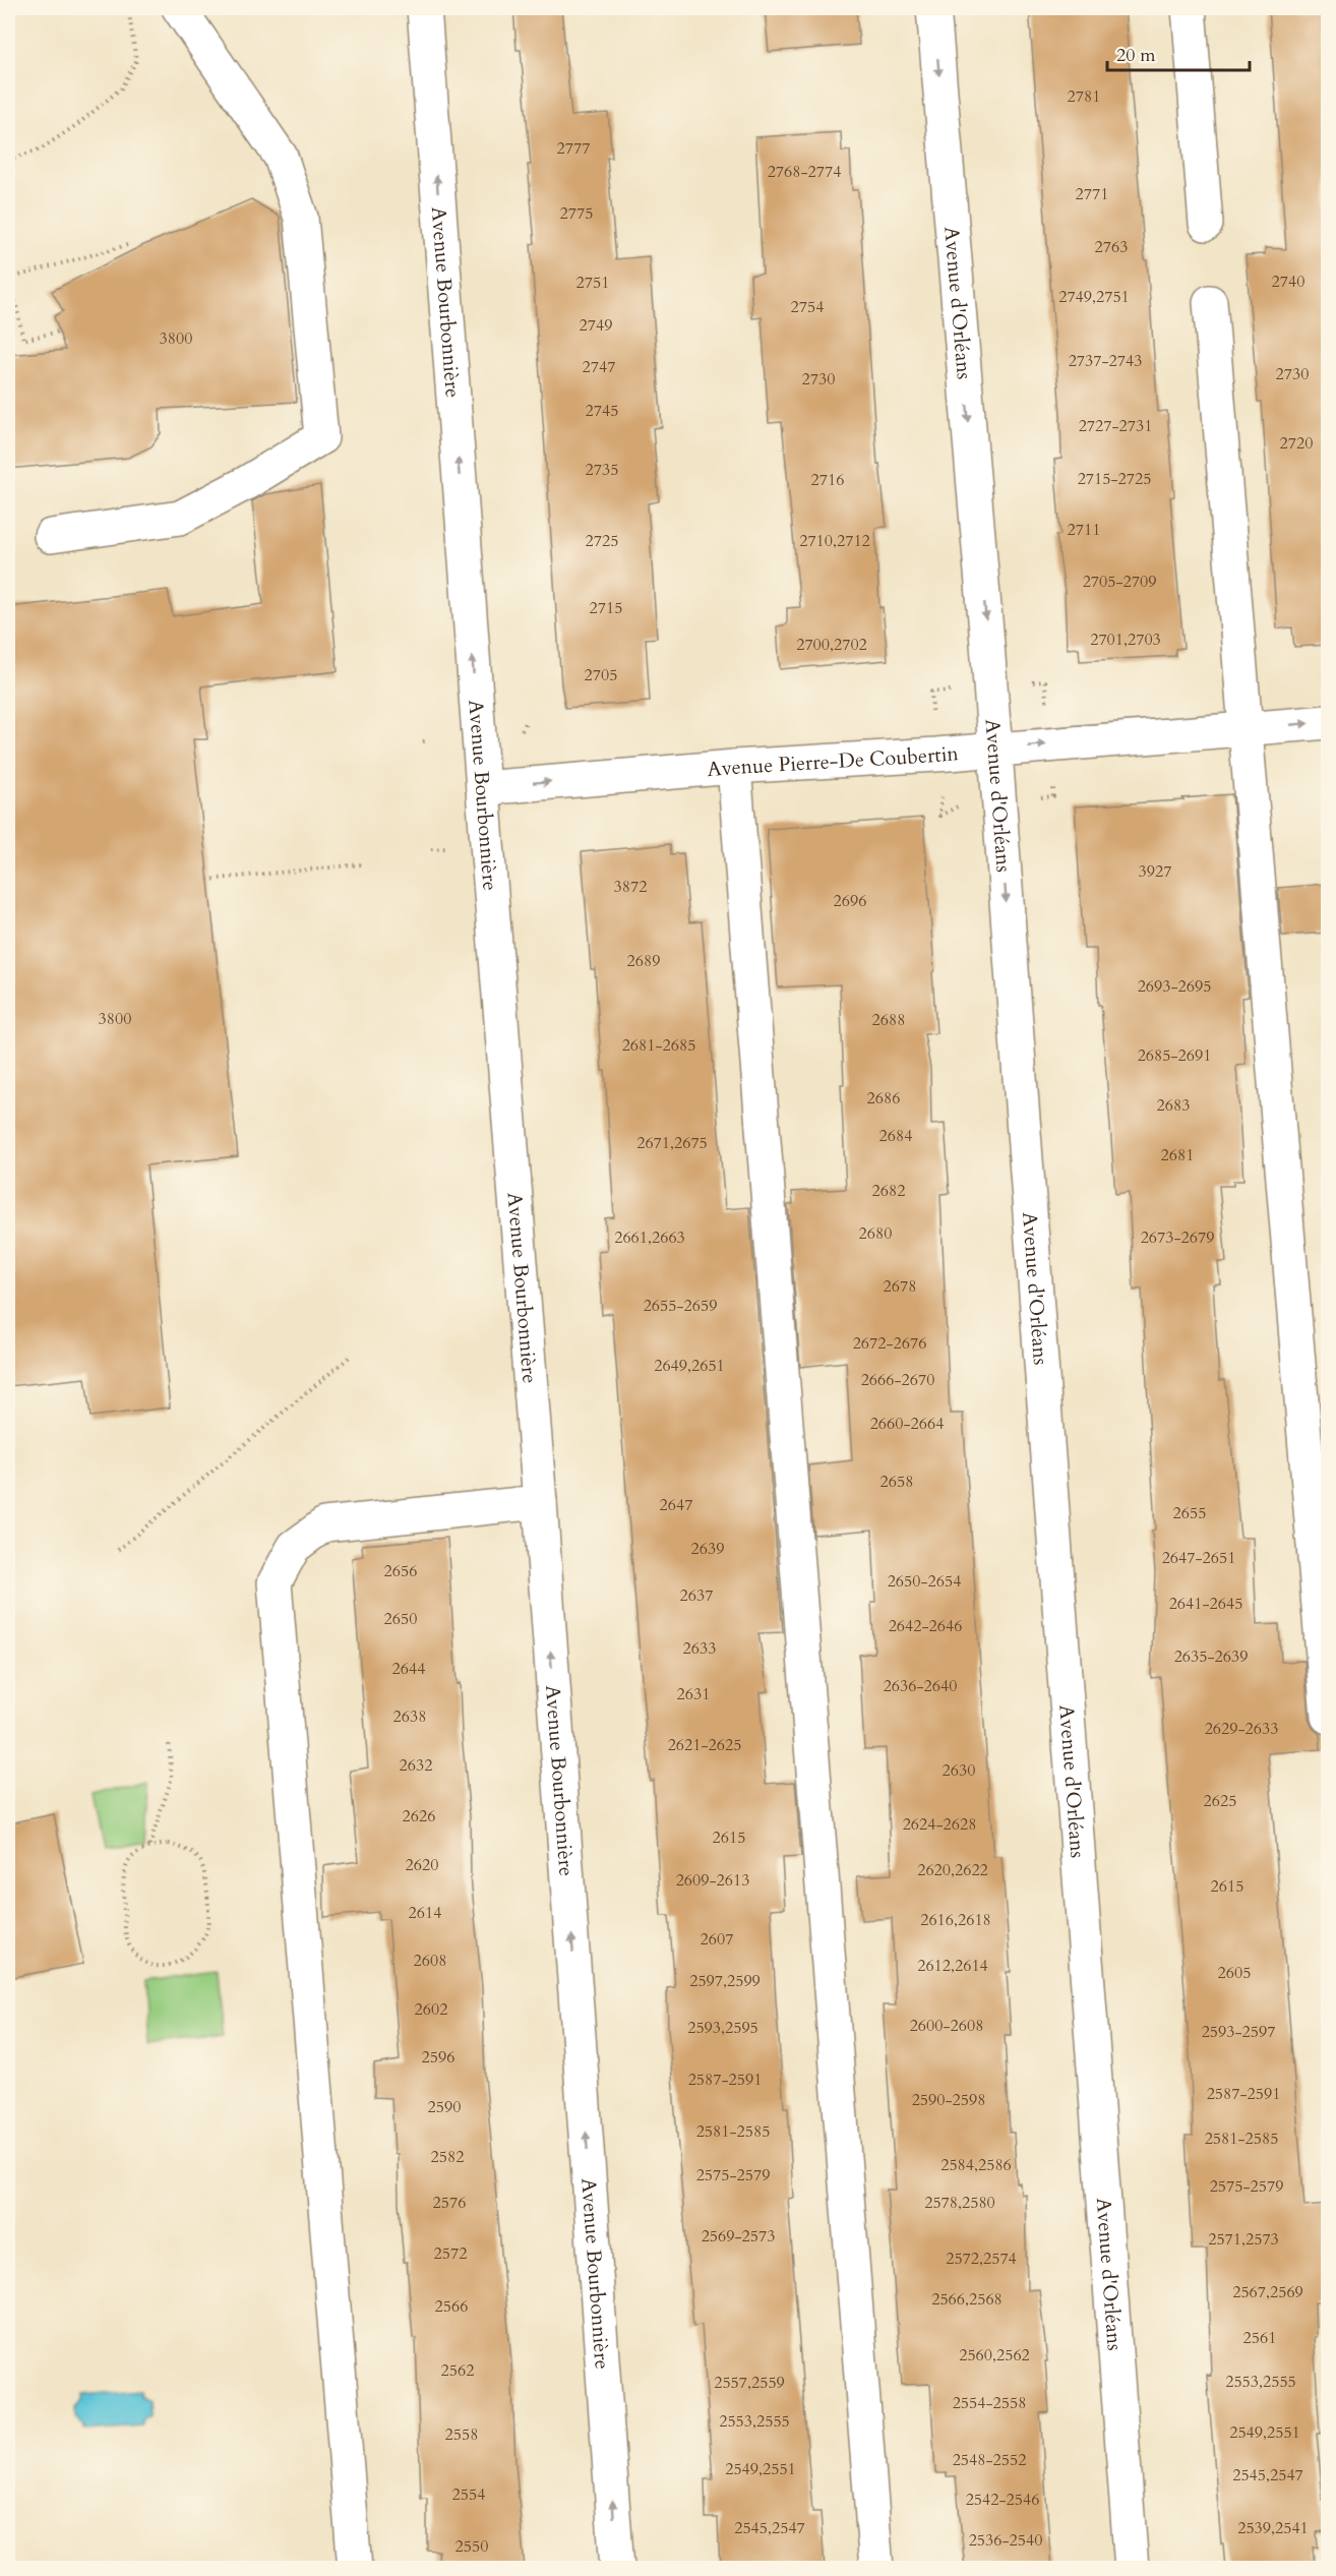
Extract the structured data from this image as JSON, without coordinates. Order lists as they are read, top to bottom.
{
  "streets": {
    "street": ["Avenue Bourbonnière", "Avenue d'Orléans", "Avenue Pierre-De Coubertin"]
  },
  "crossings": [
    ["Avenue Bourbonnière", "Avenue Pierre-De Coubertin"],
    ["Avenue d'Orléans", "Avenue Pierre-De Coubertin"]
  ],
  "one_way": ["Avenue Pierre-De Coubertin"],
  "house_numbers": [
    "2781",
    "2777",
    "2768-2774",
    "2771",
    "2775",
    "2763",
    "2740",
    "2751",
    "2749,2751",
    "2754",
    "2749",
    "3800",
    "2737-2743",
    "2747",
    "2730",
    "2730",
    "2745",
    "2727-2731",
    "2720",
    "2735",
    "2715-2725",
    "2716",
    "2711",
    "2725",
    "2710,2712",
    "2705-2709",
    "2715",
    "2701,2703",
    "2700,2702",
    "2705",
    "3927",
    "3872",
    "2696",
    "2689",
    "2693-2695",
    "3800",
    "2688",
    "2681-2685",
    "2685-2691",
    "2686",
    "2683",
    "2684",
    "2671,2675",
    "2681",
    "2682",
    "2680",
    "2661,2663",
    "2673-2679",
    "2678",
    "2655-2659",
    "2672-2676",
    "2649,2651",
    "2666-2670",
    "2660-2664",
    "2658",
    "2647",
    "2655",
    "2639",
    "2647-2651",
    "2656",
    "2650-2654",
    "2637",
    "2641-2645",
    "2650",
    "2642-2646",
    "2633",
    "2635-2639",
    "2644",
    "2636-2640",
    "2631",
    "2638",
    "2629-2633",
    "2621-2625",
    "2632",
    "2630",
    "2625",
    "2626",
    "2624-2628",
    "2615",
    "2620",
    "2620,2622",
    "2609-2613",
    "2615",
    "2614",
    "2616,2618",
    "2607",
    "2608",
    "2612,2614",
    "2605",
    "2597,2599",
    "2602",
    "2600-2608",
    "2593,2595",
    "2593-2597",
    "2596",
    "2587-2591",
    "2587-2591",
    "2590-2598",
    "2590",
    "2581-2585",
    "2581-2585",
    "2582",
    "2584,2586",
    "2575-2579",
    "2575-2579",
    "2576",
    "2578,2580",
    "2569-2573",
    "2571,2573",
    "2572",
    "2572,2574",
    "2567,2569",
    "2566,2568",
    "2566",
    "2561",
    "2560,2562",
    "2562",
    "2553,2555",
    "2557,2559",
    "2554-2558",
    "2553,2555",
    "2549,2551",
    "2558",
    "2548-2552",
    "2549,2551",
    "2545,2547",
    "2554",
    "2542-2546",
    "2545,2547",
    "2539,2541",
    "2536-2540",
    "2550"
  ],
  "scale_bar": "20 m"
}
